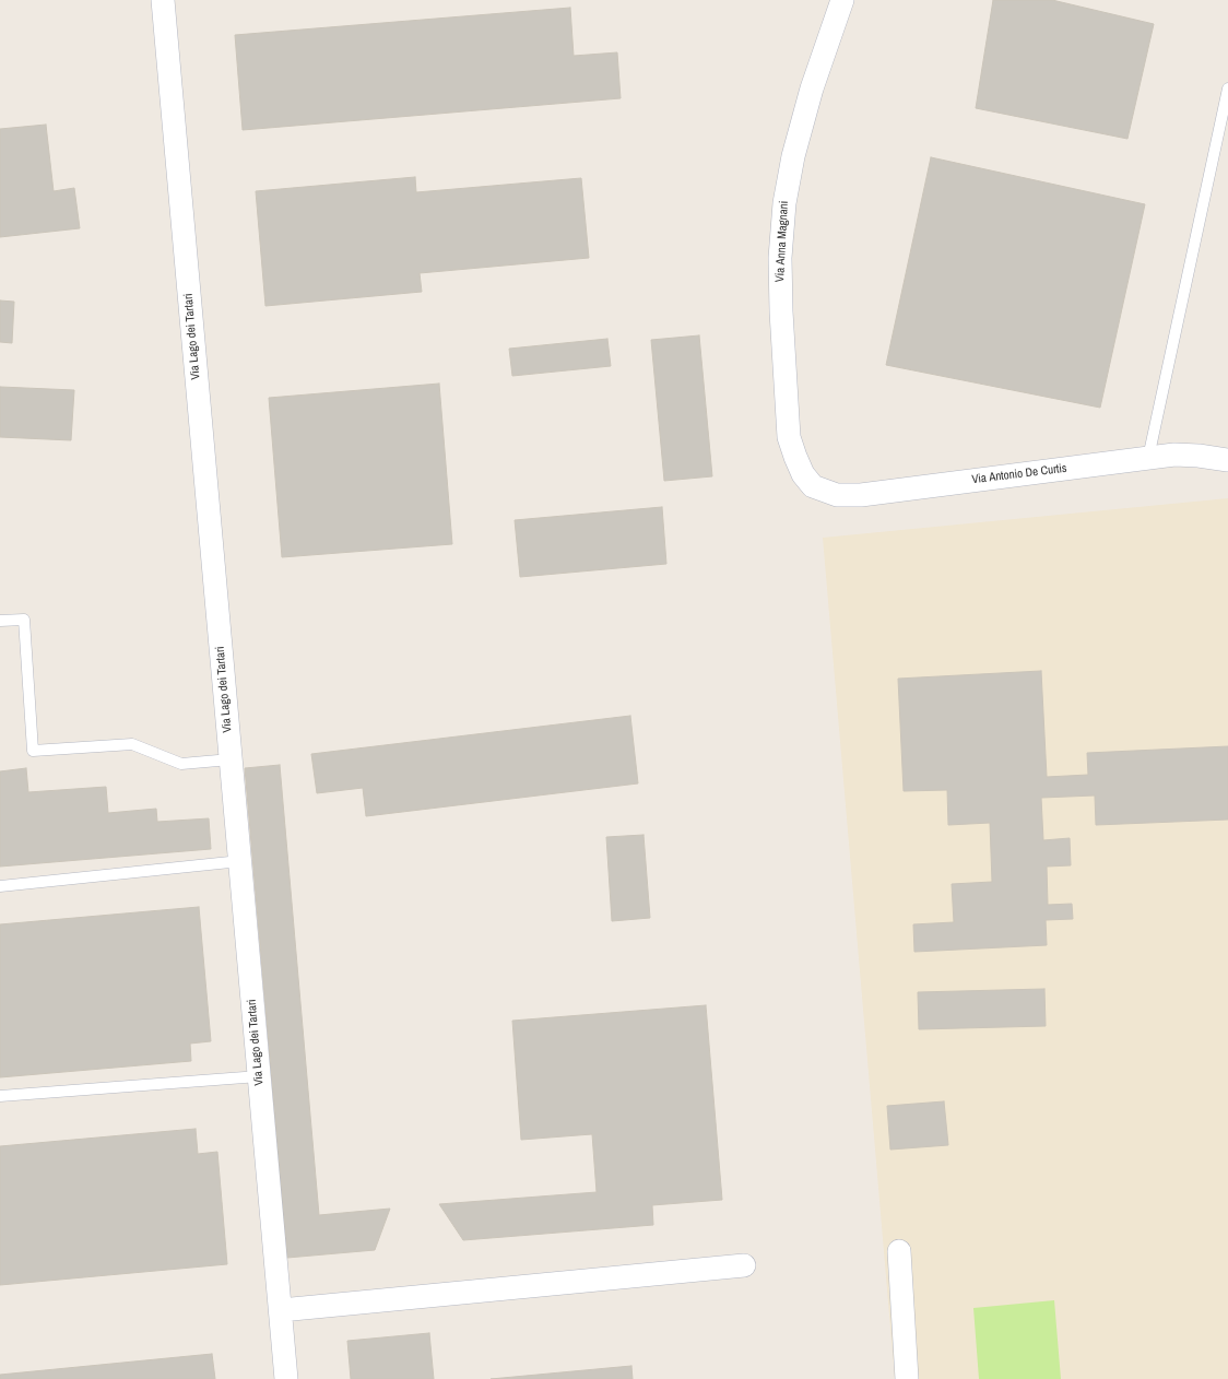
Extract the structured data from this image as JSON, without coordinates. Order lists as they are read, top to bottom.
{
  "streets": {
    "street": ["Via Anna Magnani", "Via Lago dei Tartari", "Via Antonio De Curtis"]
  },
  "crossings": [
    ["Via Anna Magnani", "Via Antonio De Curtis"]
  ]
}
